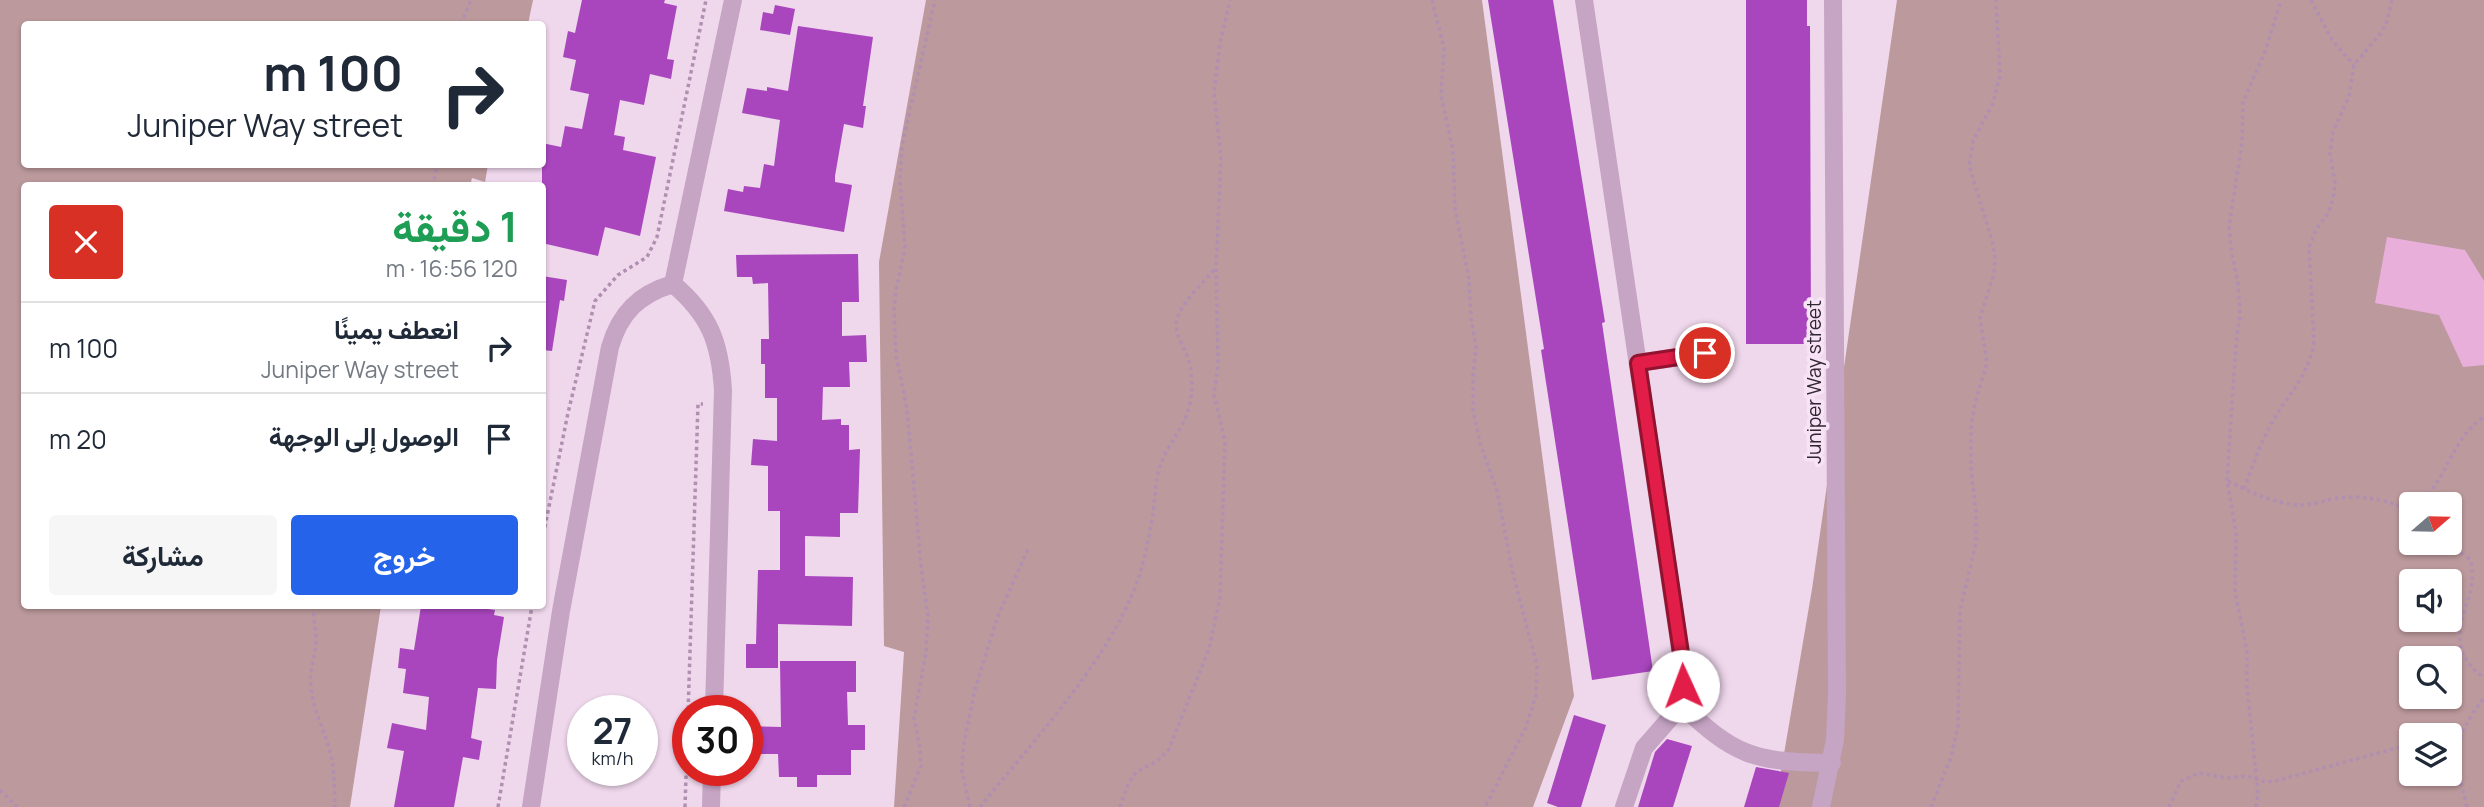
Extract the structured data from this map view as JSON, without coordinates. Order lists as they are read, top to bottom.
{
  "streets": {
    "street": ["Juniper Way street"]
  },
  "north": "right",
  "page": {
    "turn": ["100 m", "Juniper Way street"],
    "heading": ["1 دقيقة", "120 m · 16:56"],
    "list": [
      {
        "name": "انعطف يمينًا",
        "note": "Juniper Way street",
        "value": "100 m"
      },
      {
        "name": "الوصول إلى الوجهة",
        "value": "20 m"
      }
    ],
    "buttons": ["خروج", "مشاركة"],
    "speed": "27 km/h",
    "limit": "30"
  }
}
